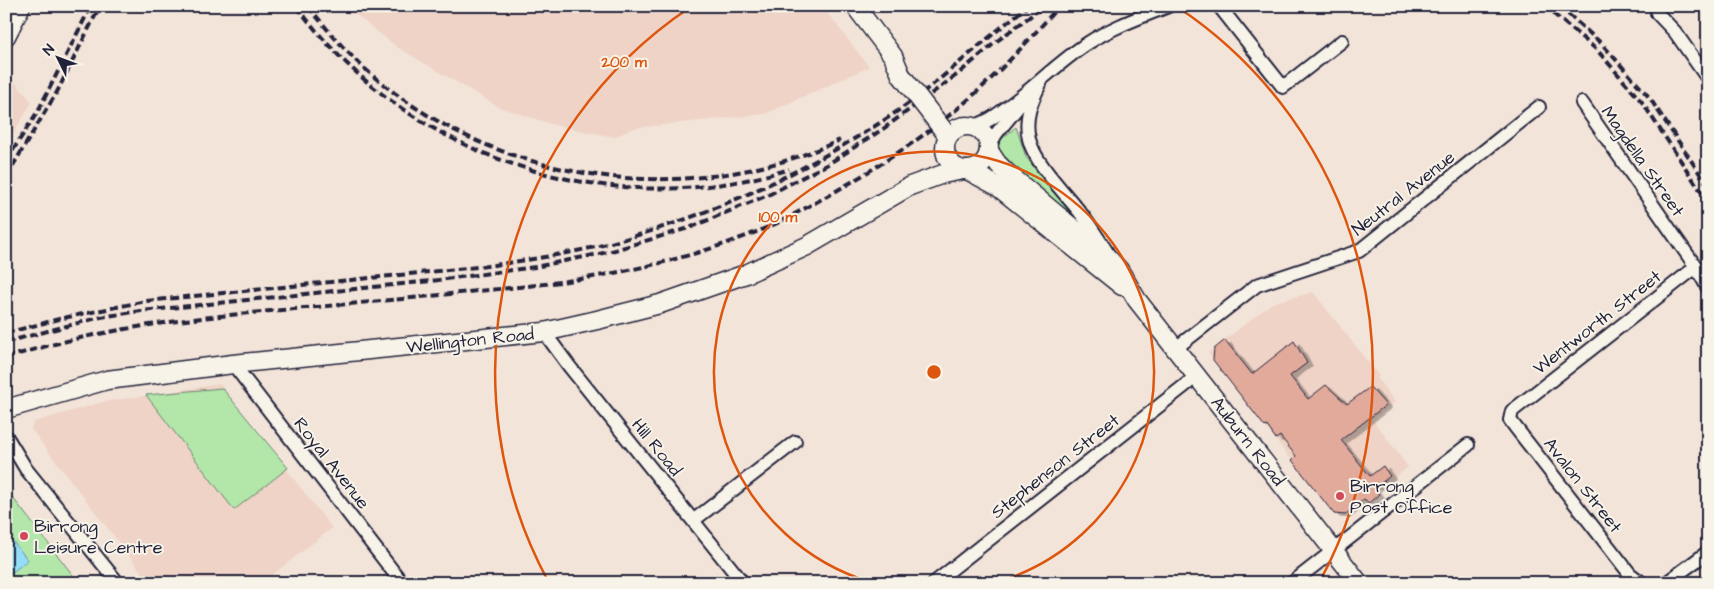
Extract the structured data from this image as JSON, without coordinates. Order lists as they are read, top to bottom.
{
  "streets": {
    "main road": ["Wellington Road", "Auburn Road"],
    "street": [
      "Magdella Street",
      "Neutral Avenue",
      "Wentworth Street",
      "Hill Road",
      "Royal Avenue",
      "Stephenson Street",
      "Avalon Street"
    ]
  },
  "crossings": [
    ["Magdella Street", "Wentworth Street"],
    ["Neutral Avenue", "Auburn Road"],
    ["Wentworth Street", "Avalon Street"],
    ["Wellington Road", "Auburn Road"],
    ["Wellington Road", "Hill Road"],
    ["Wellington Road", "Royal Avenue"],
    ["Auburn Road", "Stephenson Street"]
  ],
  "places": ["Birrong Post Office", "Birrong Leisure Centre"],
  "north": "top left",
  "rings": ["200 m", "100 m"]
}
